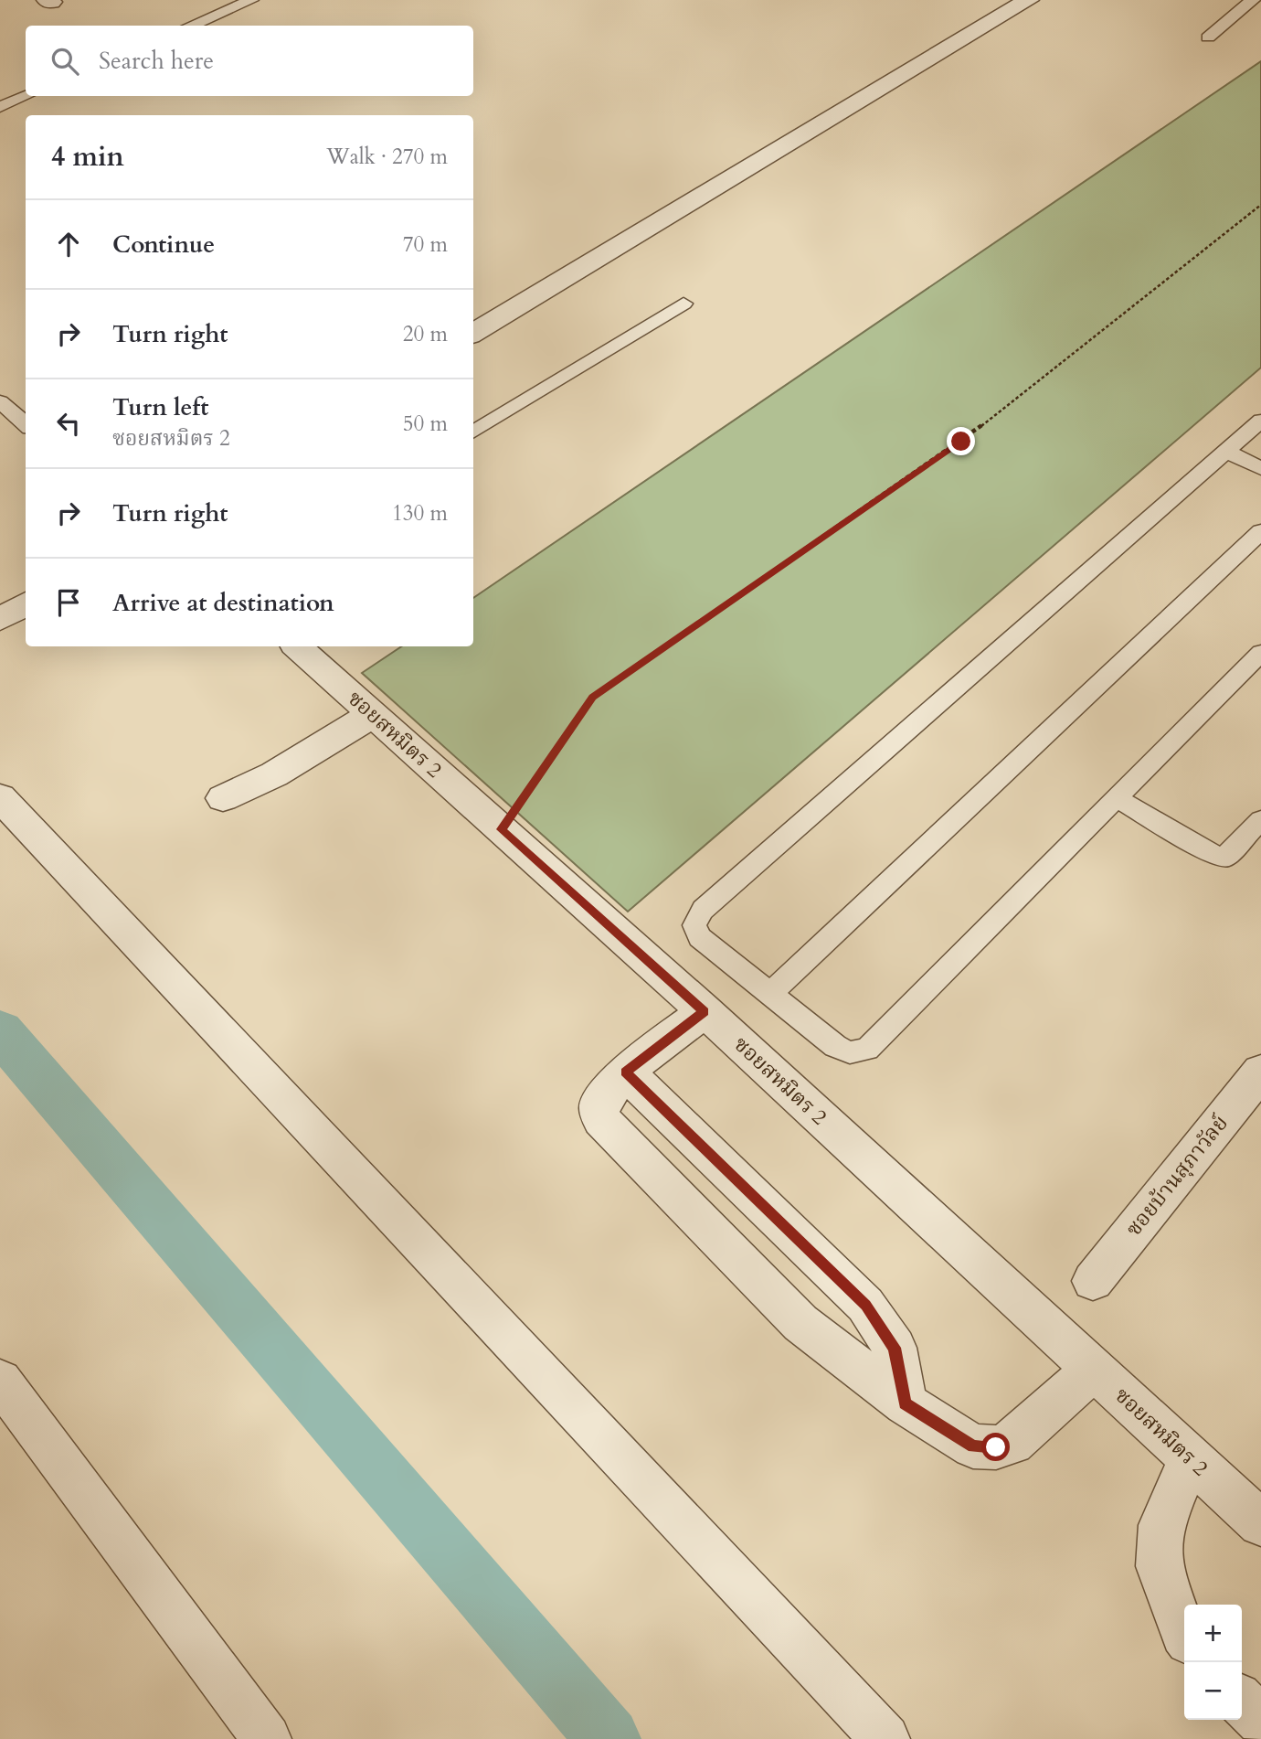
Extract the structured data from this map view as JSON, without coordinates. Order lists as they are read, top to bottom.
{
  "streets": {
    "street": ["ซอยสหมิตร 2", "ซอยบ้านสุภาวัลย์"]
  },
  "page": {
    "search": "Search here",
    "heading": ["4 min", "Walk · 270 m"],
    "list": [
      ["Continue", "70 m"],
      ["Turn right", "20 m"],
      ["Turn left", "ซอยสหมิตร 2", "50 m"],
      ["Turn right", "130 m"],
      "Arrive at destination"
    ],
    "map_buttons": ["+", "−"]
  }
}
